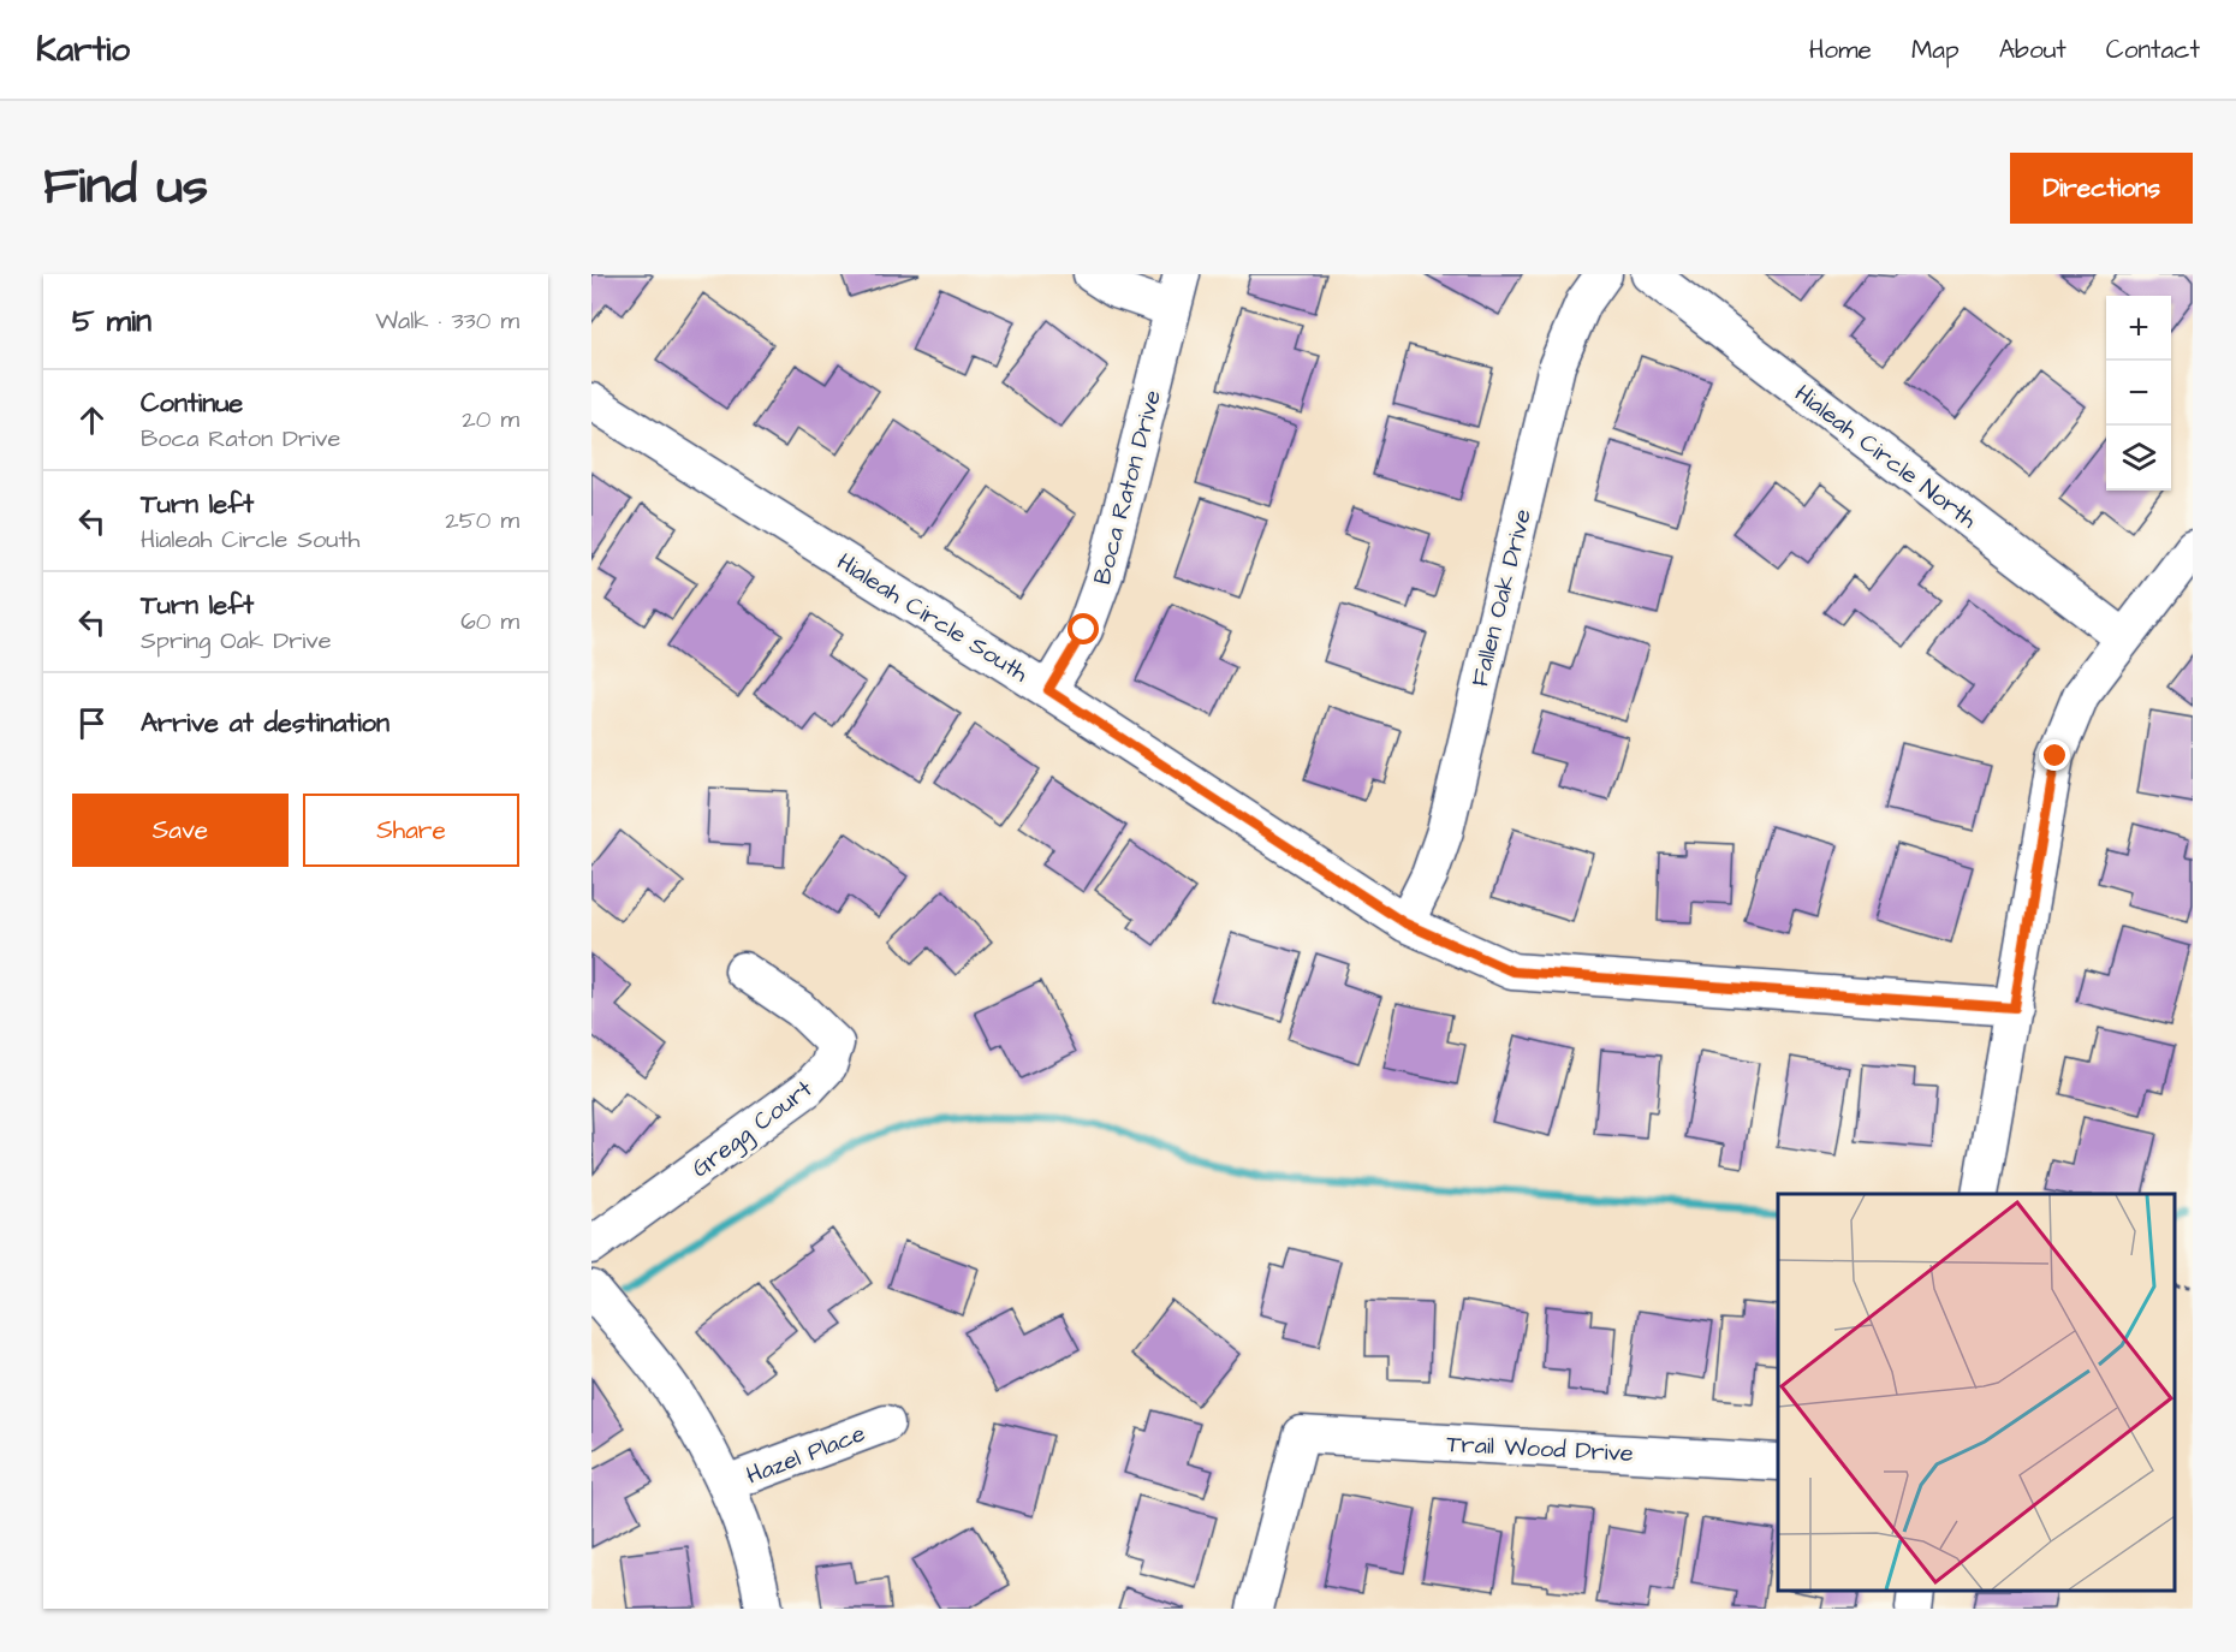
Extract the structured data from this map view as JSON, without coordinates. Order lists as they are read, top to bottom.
{
  "streets": {
    "street": [
      "Hialeah Circle North",
      "Boca Raton Drive",
      "Fallen Oak Drive",
      "Hialeah Circle South",
      "Gregg Court",
      "Trail Wood Drive",
      "Hazel Place"
    ]
  },
  "crossings": [
    ["Boca Raton Drive", "Hialeah Circle South"],
    ["Fallen Oak Drive", "Hialeah Circle South"]
  ],
  "page": {
    "header": "Kartio",
    "nav": [
      "Home",
      "Map",
      "About",
      "Contact"
    ],
    "title": "Find us",
    "buttons": [
      "Directions",
      ["Save", "Share"]
    ],
    "heading": ["5 min", "Walk · 330 m"],
    "map_buttons": ["+", "−"],
    "list": [
      ["Continue", "Boca Raton Drive", "20 m"],
      ["Turn left", "Hialeah Circle South", "250 m"],
      ["Turn left", "Spring Oak Drive", "60 m"],
      "Arrive at destination"
    ]
  }
}
